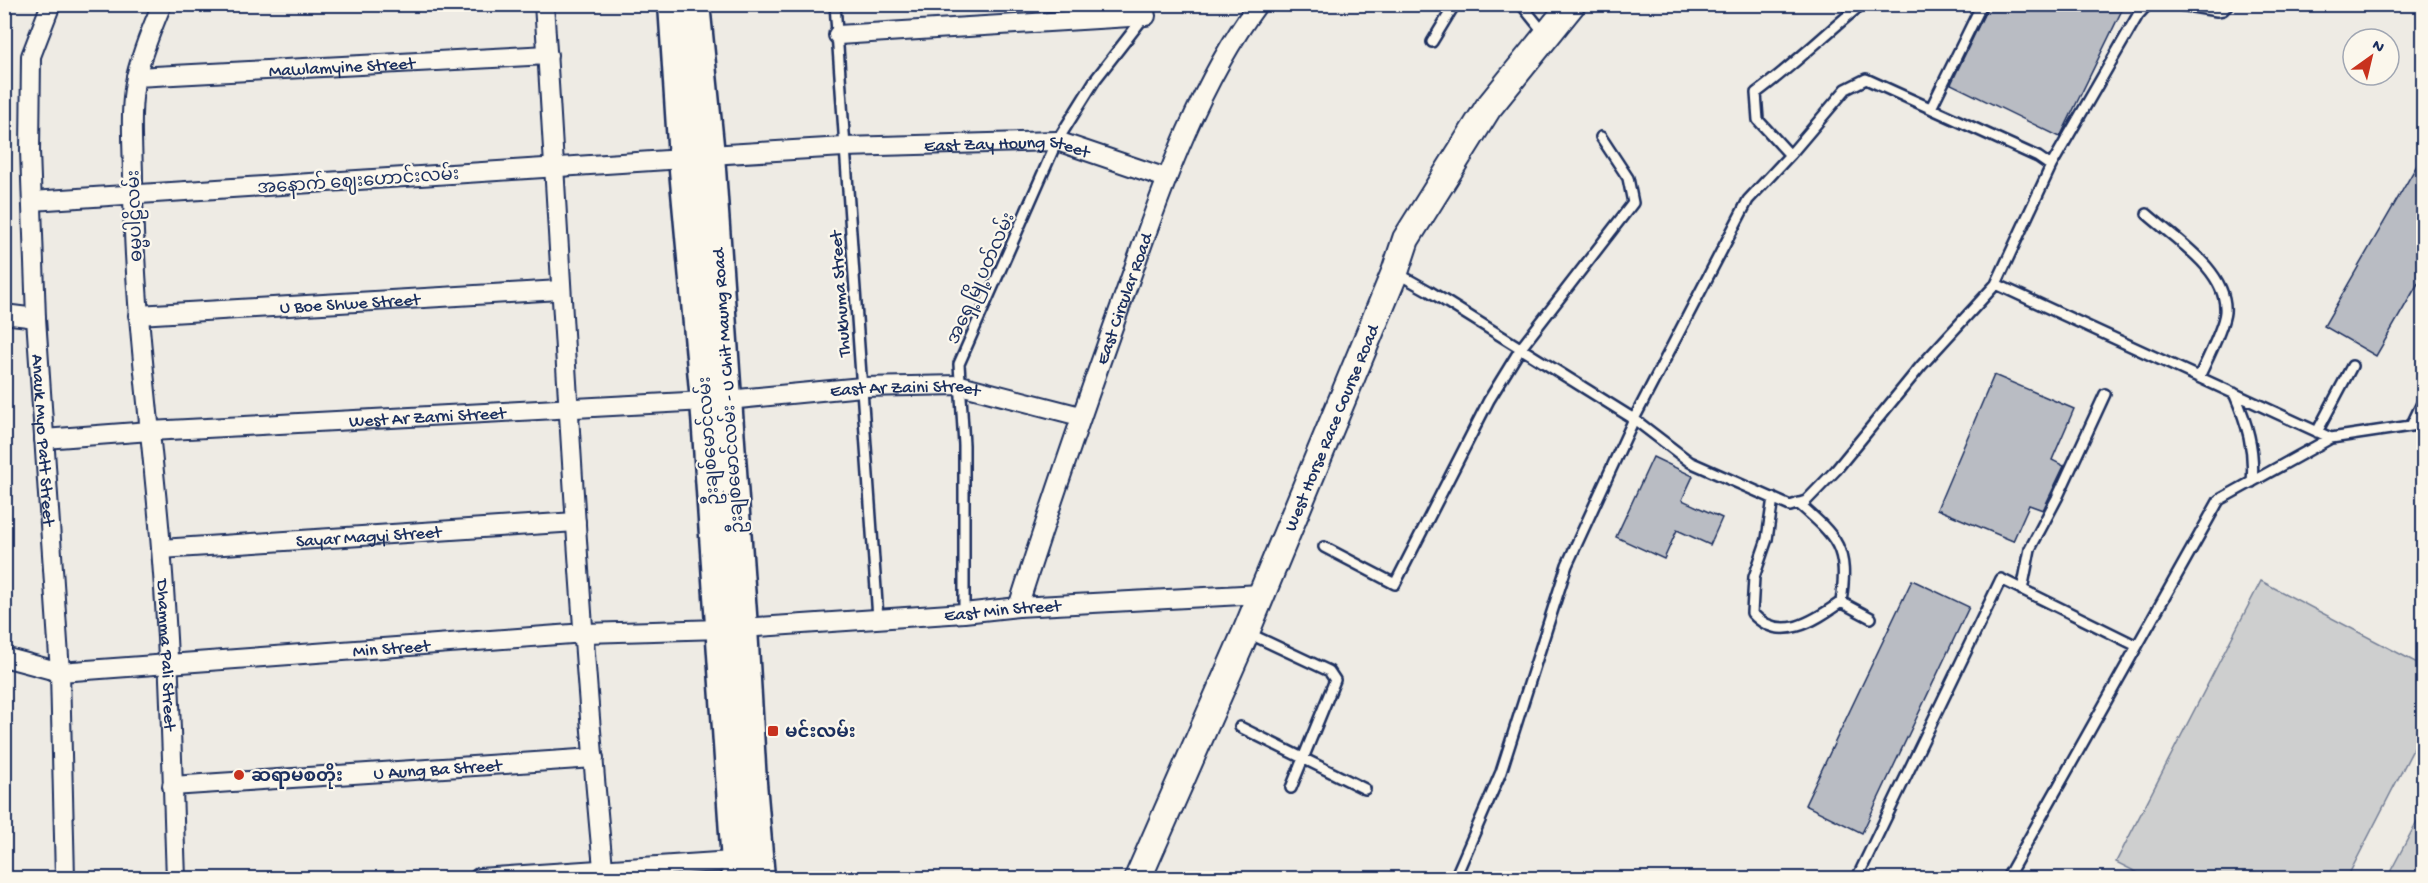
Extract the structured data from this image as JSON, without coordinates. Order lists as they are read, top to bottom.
{
  "streets": {
    "main road": ["ဦးချစ်မောင်လမ်း"],
    "street": [
      "Mawlamyine Street",
      "East Zay Houng Steet",
      "အနောက် ဈေးဟောင်းလမ်း",
      "ဓမ္မပါဠိလမ်း",
      "East Circular Road",
      "U Boe Shwe Street",
      "East Ar Zaini Street",
      "West Ar Zarni Street",
      "West Horse Race Course Road",
      "Anauk Myo Patt Street",
      "Sayar Magyi Street",
      "East Min Street",
      "Min Street",
      "Dhamma Pali Street",
      "U Aung Ba Street"
    ],
    "lane": ["အရှေ့မြို့ပတ်လမ်း", "Thukhuma Street"]
  },
  "crossings": [
    ["Mawlamyine Street", "ဓမ္မပါဠိလမ်း"],
    ["East Zay Houng Steet", "အနောက် ဈေးဟောင်းလမ်း"],
    ["East Zay Houng Steet", "အရှေ့မြို့ပတ်လမ်း"],
    ["East Zay Houng Steet", "Thukhuma Street"],
    ["East Zay Houng Steet", "East Circular Road"],
    ["East Zay Houng Steet", "ဦးချစ်မောင်လမ်း"],
    ["အနောက် ဈေးဟောင်းလမ်း", "ဓမ္မပါဠိလမ်း"],
    ["အနောက် ဈေးဟောင်းလမ်း", "Anauk Myo Patt Street"],
    ["အနောက် ဈေးဟောင်းလမ်း", "ဦးချစ်မောင်လမ်း"],
    ["ဓမ္မပါဠိလမ်း", "U Boe Shwe Street"],
    ["ဓမ္မပါဠိလမ်း", "West Ar Zarni Street"],
    ["ဓမ္မပါဠိလမ်း", "Dhamma Pali Street"],
    ["အရှေ့မြို့ပတ်လမ်း", "East Ar Zaini Street"],
    ["အရှေ့မြို့ပတ်လမ်း", "East Min Street"],
    ["Thukhuma Street", "East Ar Zaini Street"],
    ["Thukhuma Street", "East Min Street"],
    ["East Circular Road", "East Ar Zaini Street"],
    ["East Circular Road", "East Min Street"],
    ["East Ar Zaini Street", "West Ar Zarni Street"],
    ["East Ar Zaini Street", "ဦးချစ်မောင်လမ်း"],
    ["West Ar Zarni Street", "Anauk Myo Patt Street"],
    ["West Ar Zarni Street", "ဦးချစ်မောင်လမ်း"],
    ["West Ar Zarni Street", "Dhamma Pali Street"],
    ["West Horse Race Course Road", "East Min Street"],
    ["Anauk Myo Patt Street", "Min Street"],
    ["ဦးချစ်မောင်လမ်း", "East Min Street"],
    ["ဦးချစ်မောင်လမ်း", "Min Street"],
    ["Sayar Magyi Street", "Dhamma Pali Street"],
    ["East Min Street", "Min Street"],
    ["Min Street", "Dhamma Pali Street"],
    ["Dhamma Pali Street", "U Aung Ba Street"]
  ],
  "places": {
    "transit": ["မင်းလမ်း"],
    "other": ["ဆရာမစတိုး"]
  },
  "north": "top right"
}
